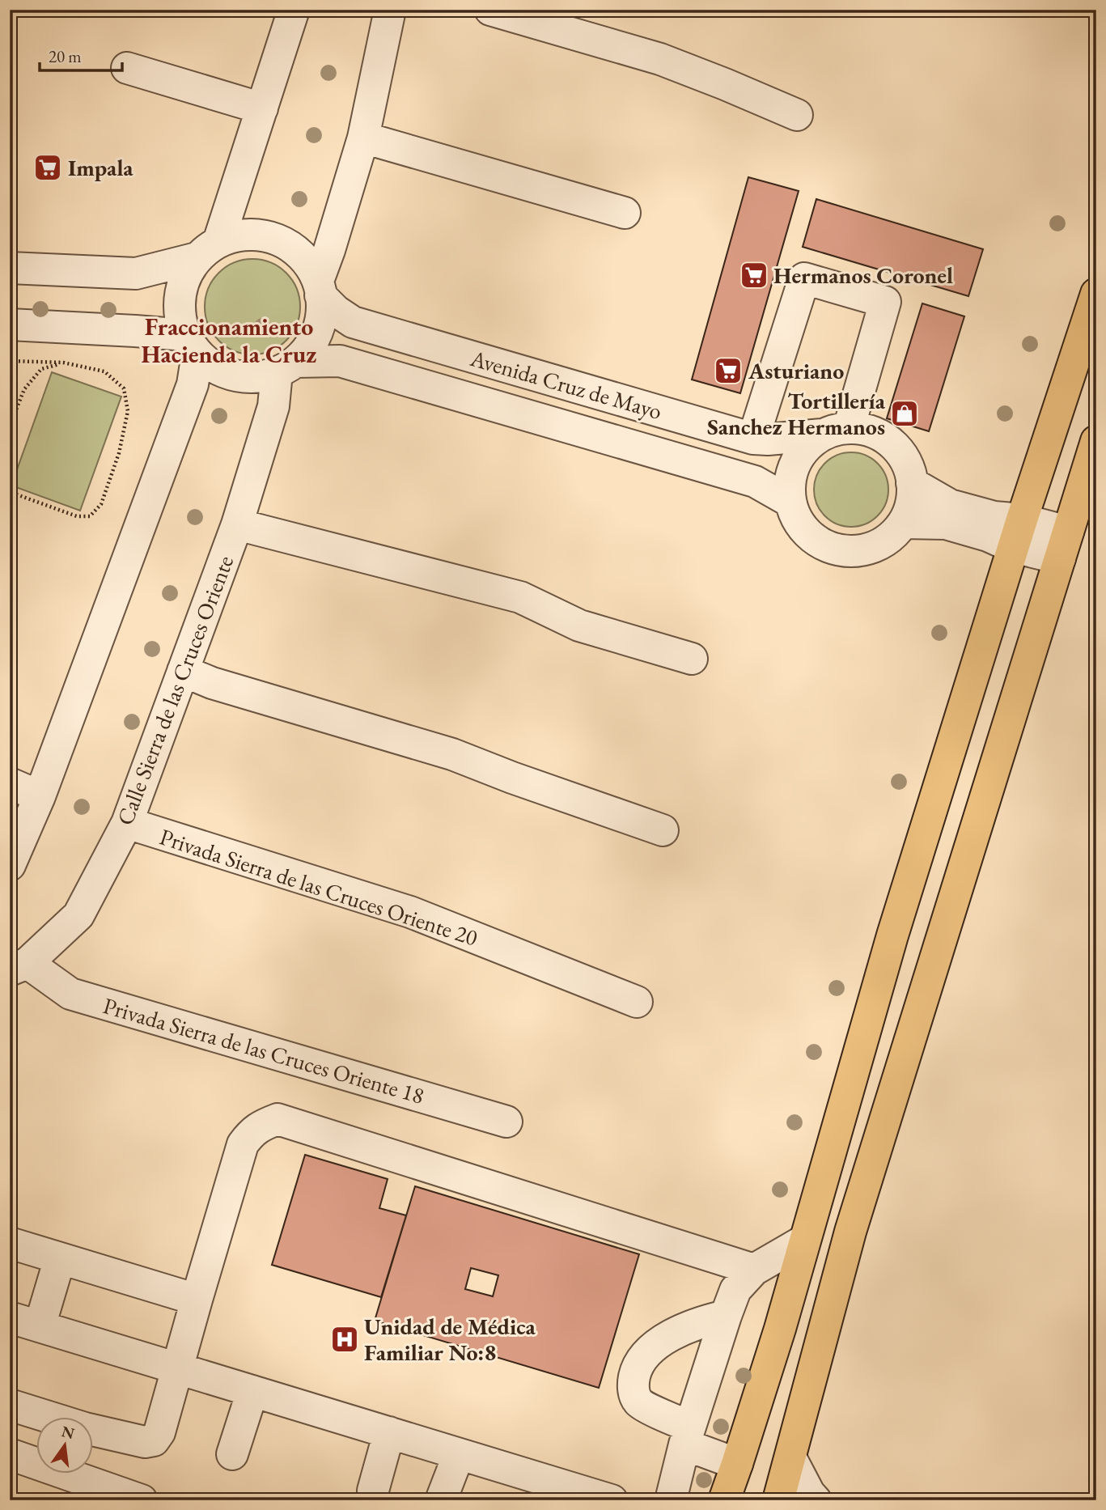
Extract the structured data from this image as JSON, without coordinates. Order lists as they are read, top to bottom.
{
  "streets": {
    "street": [
      "Avenida Cruz de Mayo",
      "Calle Sierra de las Cruces Oriente",
      "Privada Sierra de las Cruces Oriente 20",
      "Privada Sierra de las Cruces Oriente 18"
    ]
  },
  "crossings": [
    ["Avenida Cruz de Mayo", "Calle Sierra de las Cruces Oriente"],
    ["Calle Sierra de las Cruces Oriente", "Privada Sierra de las Cruces Oriente 20"],
    ["Calle Sierra de las Cruces Oriente", "Privada Sierra de las Cruces Oriente 18"]
  ],
  "districts": ["Fraccionamiento Hacienda la Cruz"],
  "places": {
    "supermarket": ["Impala", "Hermanos Coronel", "Asturiano"],
    "shop": ["Tortillería Sanchez Hermanos"],
    "hospital": ["Unidad de Médica Familiar No:8"]
  },
  "scale_bar": "20 m",
  "north": "top"
}
